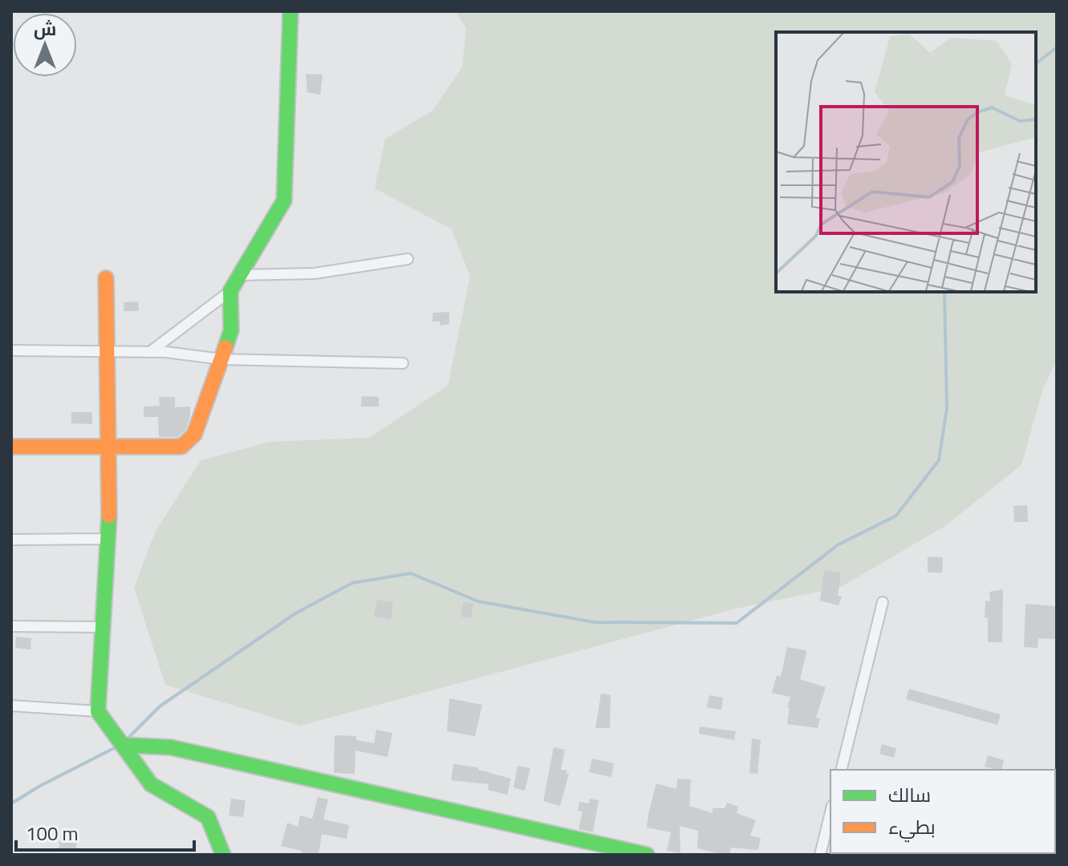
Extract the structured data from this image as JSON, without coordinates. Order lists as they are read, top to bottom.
{
  "legend": ["سالك", "بطيء"],
  "scale_bar": "100 m",
  "north": "top"
}
